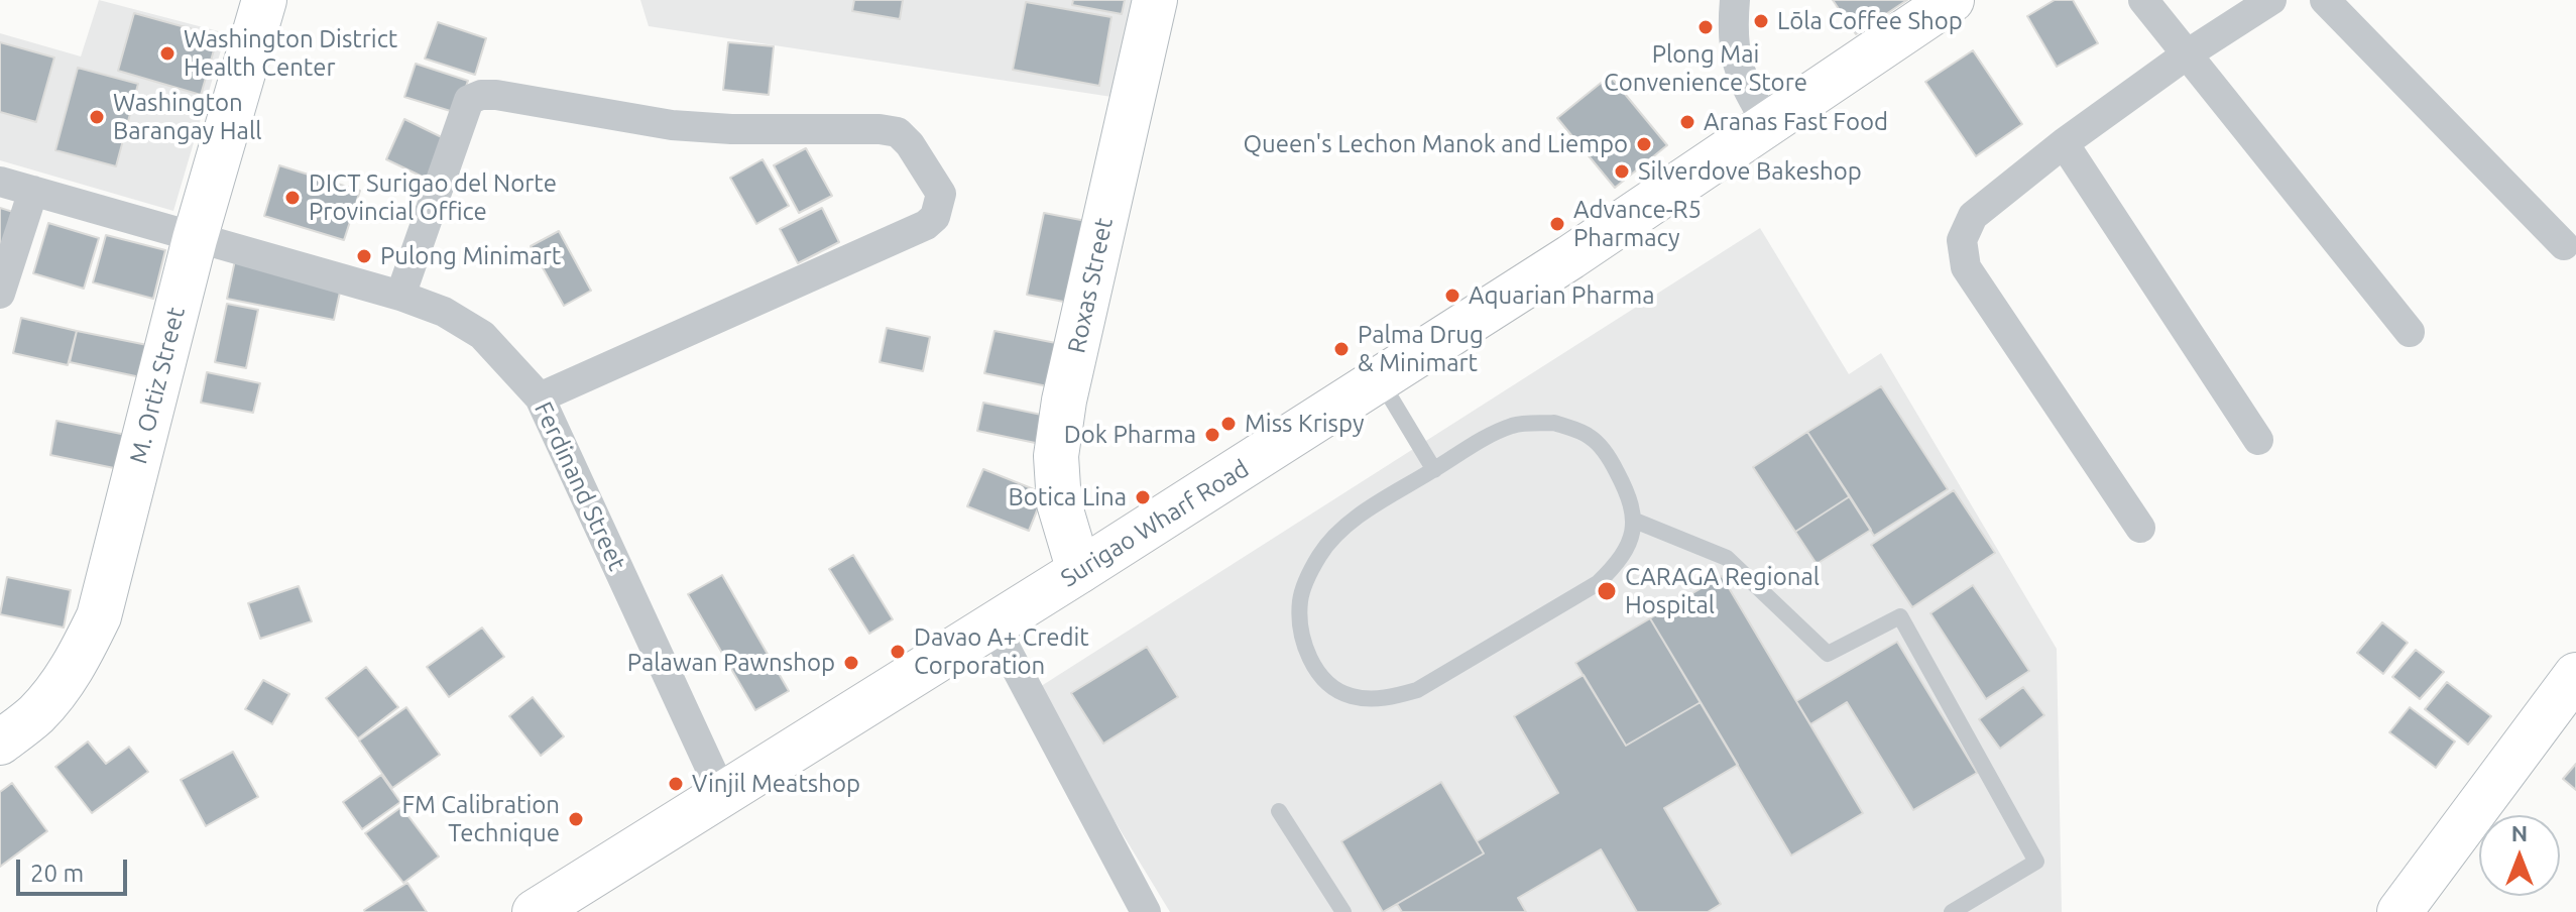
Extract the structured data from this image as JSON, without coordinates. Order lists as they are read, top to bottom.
{
  "streets": {
    "main road": ["Roxas Street", "M. Ortiz Street", "Surigao Wharf Road"],
    "street": ["Ferdinand Street"]
  },
  "crossings": [
    ["Roxas Street", "Surigao Wharf Road"],
    ["M. Ortiz Street", "Ferdinand Street"],
    ["Ferdinand Street", "Surigao Wharf Road"]
  ],
  "places": [
    "Lōla Coffee Shop",
    "Plong Mai Convenience Store",
    "Washington District Health Center",
    "Washington Barangay Hall",
    "Aranas Fast Food",
    "Queen's Lechon Manok and Liempo",
    "Silverdove Bakeshop",
    "DICT Surigao del Norte Provincial Office",
    "Advance-R5 Pharmacy",
    "Pulong Minimart",
    "Aquarian Pharma",
    "Palma Drug & Minimart",
    "Miss Krispy",
    "Dok Pharma",
    "Botica Lina",
    "CARAGA Regional Hospital",
    "Davao A+ Credit Corporation",
    "Palawan Pawnshop",
    "Vinjil Meatshop",
    "FM Calibration Technique"
  ],
  "scale_bar": "20 m",
  "north": "top"
}
